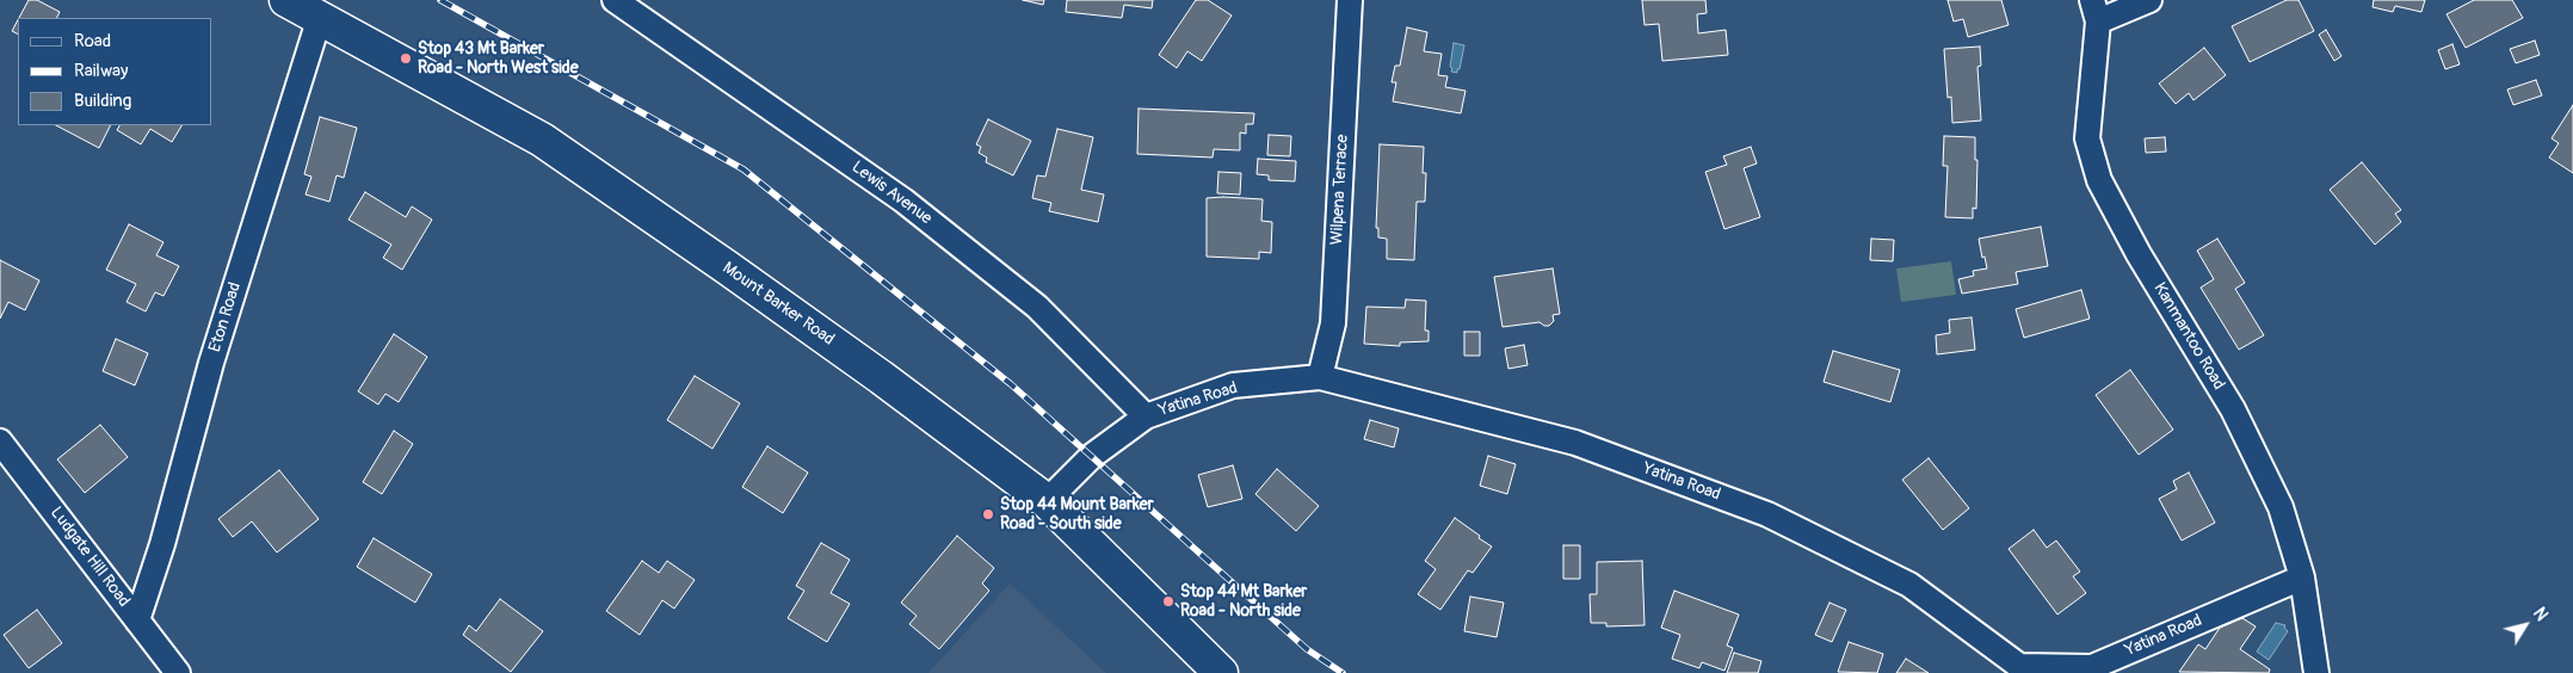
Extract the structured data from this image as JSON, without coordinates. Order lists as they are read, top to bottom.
{
  "streets": {
    "main road": ["Mount Barker Road"],
    "street": [
      "Wilpena Terrace",
      "Lewis Avenue",
      "Eton Road",
      "Kanmantoo Road",
      "Yatina Road",
      "Ludgate Hill Road"
    ]
  },
  "crossings": [
    ["Wilpena Terrace", "Yatina Road"],
    ["Lewis Avenue", "Yatina Road"],
    ["Mount Barker Road", "Eton Road"],
    ["Mount Barker Road", "Yatina Road"],
    ["Eton Road", "Ludgate Hill Road"],
    ["Kanmantoo Road", "Yatina Road"]
  ],
  "places": ["Stop 43 Mt Barker Road - North West side", "Stop 44 Mount Barker Road - South side", "Stop 44 Mt Barker Road - North side"],
  "legend": ["Road", "Railway", "Building"],
  "north": "top right"
}
